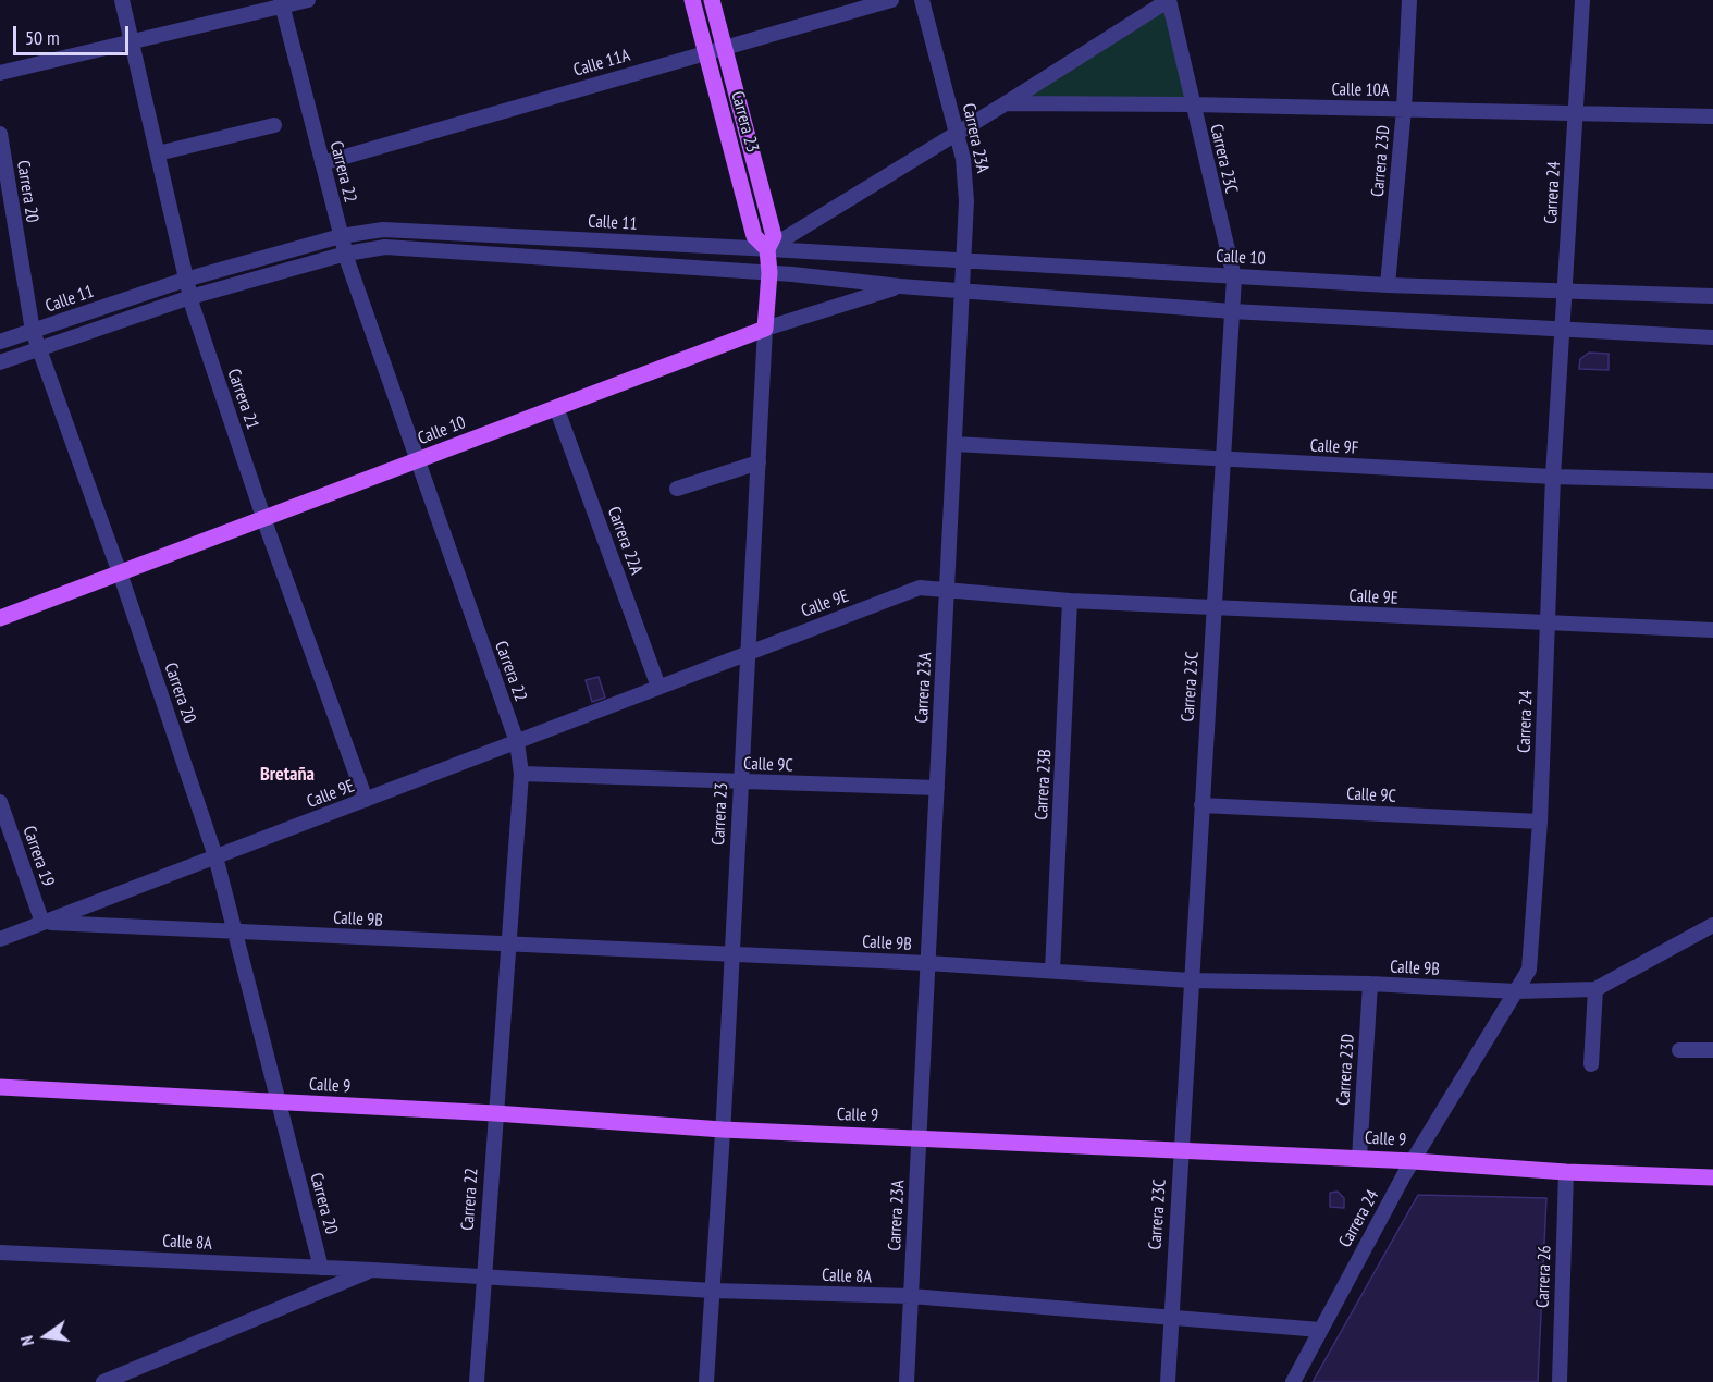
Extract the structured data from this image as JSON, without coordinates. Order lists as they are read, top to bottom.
{
  "streets": {
    "main road": ["Carrera 23", "Calle 10", "Calle 9"],
    "street": [
      "Calle 11A",
      "Calle 10A",
      "Carrera 23A",
      "Carrera 23C",
      "Carrera 23D",
      "Carrera 22",
      "Carrera 20",
      "Carrera 24",
      "Calle 11",
      "Carrera 21",
      "Calle 9F",
      "Carrera 22A",
      "Calle 9E",
      "Calle 9C",
      "Carrera 23B",
      "Carrera 19",
      "Calle 9B",
      "Calle 8A",
      "Carrera 26"
    ]
  },
  "crossings": [
    ["Calle 11A", "Carrera 23"],
    ["Calle 11A", "Carrera 22"],
    ["Calle 10A", "Carrera 23C"],
    ["Calle 10A", "Carrera 23D"],
    ["Calle 10A", "Carrera 24"],
    ["Carrera 23", "Calle 11"],
    ["Carrera 23", "Calle 10"],
    ["Carrera 23", "Calle 9E"],
    ["Carrera 23", "Calle 9C"],
    ["Carrera 23", "Calle 9B"],
    ["Carrera 23", "Calle 9"],
    ["Carrera 23", "Calle 8A"],
    ["Carrera 23A", "Calle 10"],
    ["Carrera 23A", "Calle 9F"],
    ["Carrera 23A", "Calle 9E"],
    ["Carrera 23A", "Calle 9C"],
    ["Carrera 23A", "Calle 9B"],
    ["Carrera 23A", "Calle 9"],
    ["Carrera 23A", "Calle 8A"],
    ["Carrera 23C", "Calle 10"],
    ["Carrera 23C", "Calle 9F"],
    ["Carrera 23C", "Calle 9E"],
    ["Carrera 23C", "Calle 9C"],
    ["Carrera 23C", "Calle 9B"],
    ["Carrera 23C", "Calle 9"],
    ["Carrera 23C", "Calle 8A"],
    ["Carrera 23D", "Calle 10"],
    ["Carrera 23D", "Calle 9B"],
    ["Carrera 23D", "Calle 9"],
    ["Carrera 22", "Calle 11"],
    ["Carrera 22", "Calle 10"],
    ["Carrera 22", "Calle 9E"],
    ["Carrera 22", "Calle 9C"],
    ["Carrera 22", "Calle 9B"],
    ["Carrera 22", "Calle 9"],
    ["Carrera 22", "Calle 8A"],
    ["Carrera 20", "Calle 11"],
    ["Carrera 20", "Calle 10"],
    ["Carrera 20", "Calle 9E"],
    ["Carrera 20", "Calle 9B"],
    ["Carrera 20", "Calle 9"],
    ["Carrera 20", "Calle 8A"],
    ["Carrera 24", "Calle 10"],
    ["Carrera 24", "Calle 9F"],
    ["Carrera 24", "Calle 9E"],
    ["Carrera 24", "Calle 9C"],
    ["Carrera 24", "Calle 9B"],
    ["Carrera 24", "Calle 9"],
    ["Carrera 24", "Calle 8A"],
    ["Calle 11", "Calle 10"],
    ["Calle 11", "Carrera 21"],
    ["Calle 10", "Carrera 21"],
    ["Calle 10", "Carrera 22A"],
    ["Carrera 21", "Calle 9E"],
    ["Carrera 22A", "Calle 9E"],
    ["Calle 9E", "Carrera 23B"],
    ["Calle 9E", "Carrera 19"],
    ["Calle 9E", "Calle 9B"],
    ["Carrera 23B", "Calle 9B"],
    ["Carrera 19", "Calle 9B"],
    ["Calle 9", "Carrera 26"]
  ],
  "districts": ["Bretaña"],
  "scale_bar": "50 m",
  "north": "left"
}
